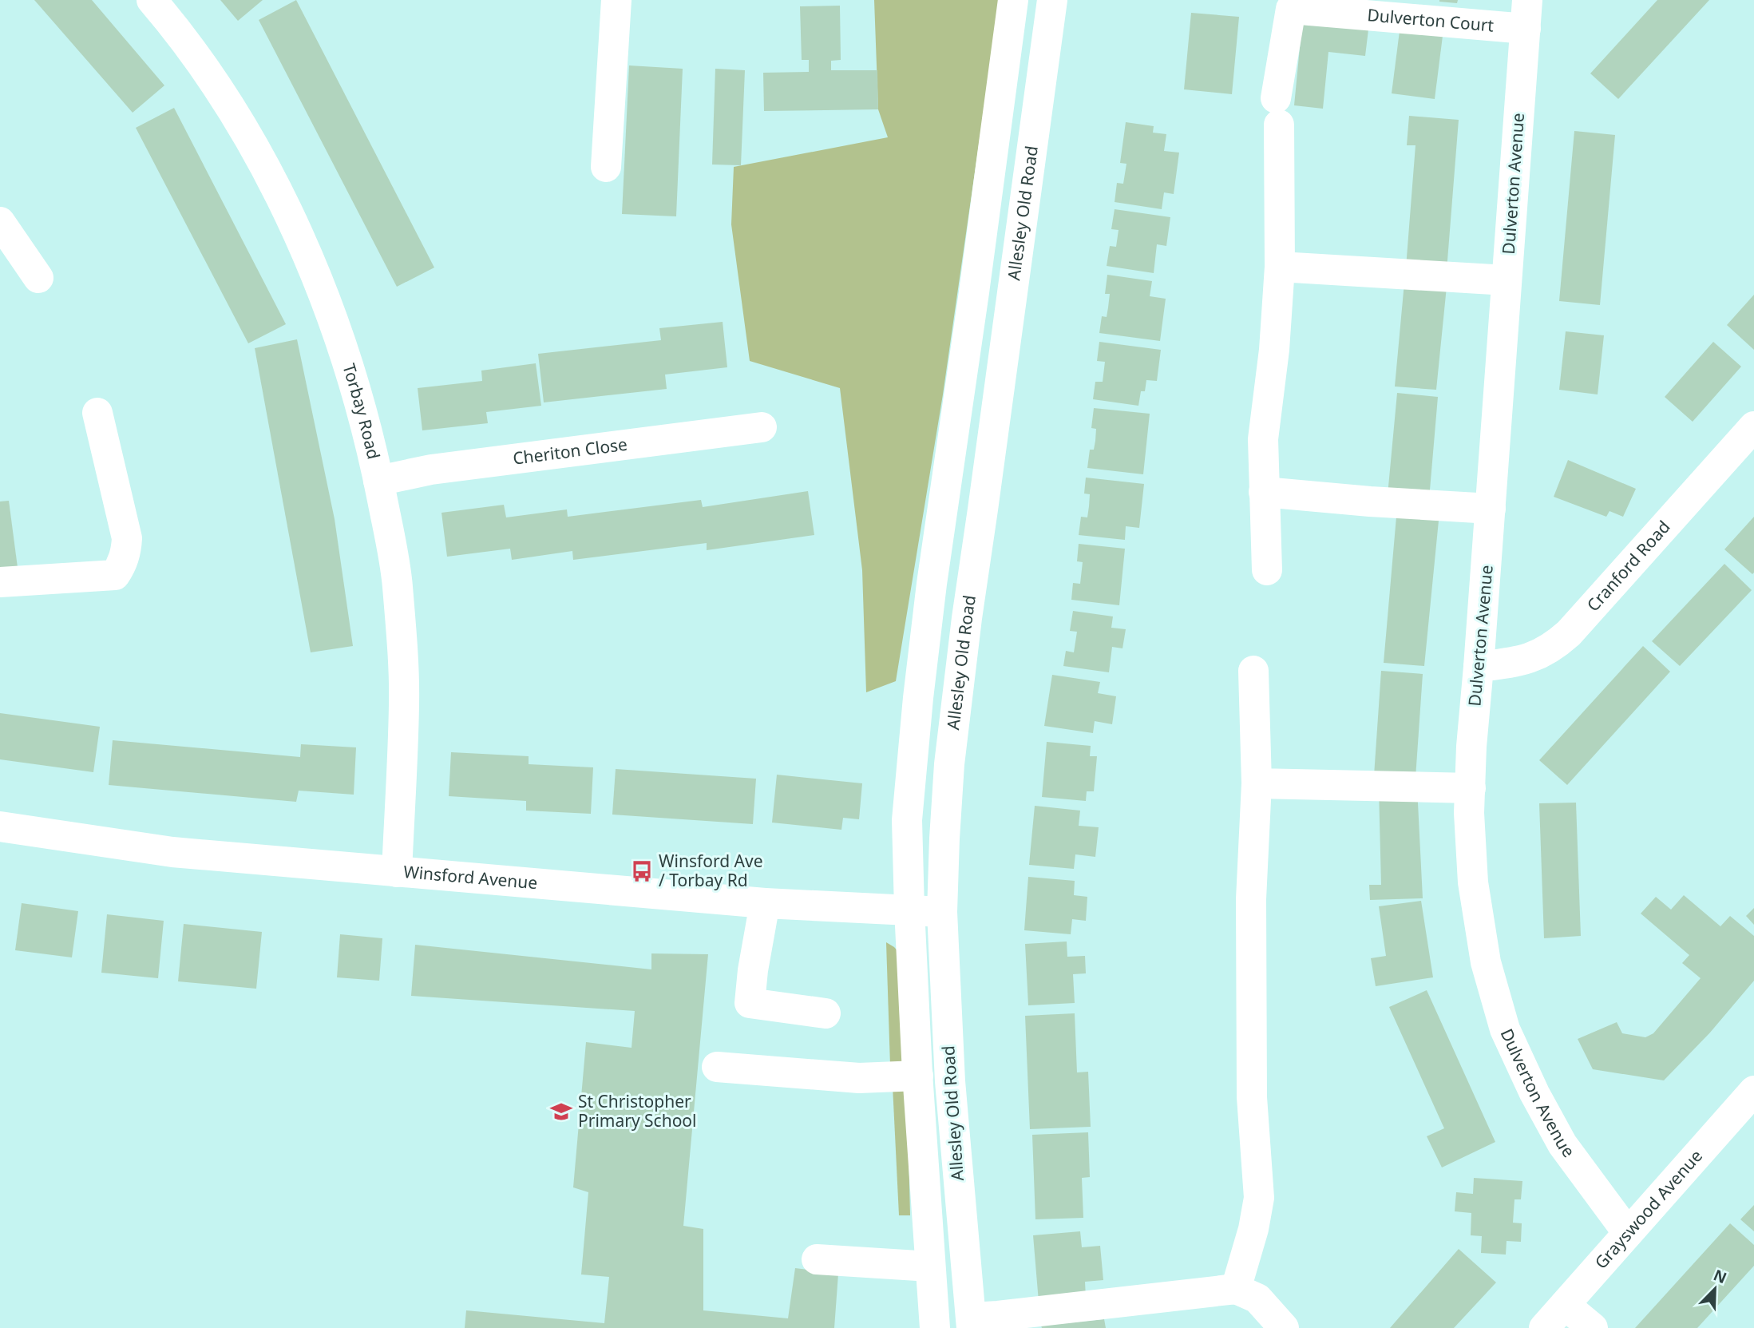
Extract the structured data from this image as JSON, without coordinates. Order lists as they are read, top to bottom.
{
  "streets": {
    "street": [
      "Dulverton Court",
      "Dulverton Avenue",
      "Allesley Old Road",
      "Torbay Road",
      "Cheriton Close",
      "Cranford Road",
      "Winsford Avenue",
      "Grayswood Avenue"
    ]
  },
  "crossings": [
    ["Dulverton Court", "Dulverton Avenue"],
    ["Dulverton Avenue", "Cranford Road"],
    ["Dulverton Avenue", "Grayswood Avenue"],
    ["Allesley Old Road", "Winsford Avenue"],
    ["Torbay Road", "Cheriton Close"],
    ["Torbay Road", "Winsford Avenue"]
  ],
  "places": {
    "bus stop": ["Winsford Ave / Torbay Rd"],
    "school or university": ["St Christopher Primary School"]
  },
  "north": "top right"
}
